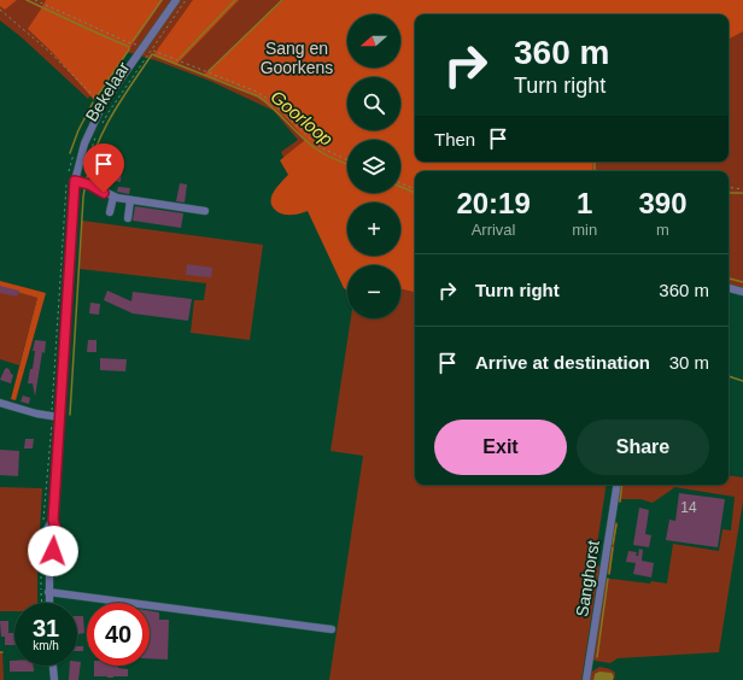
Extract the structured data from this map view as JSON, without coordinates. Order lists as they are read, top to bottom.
{
  "streets": {
    "street": ["Bekelaar", "Sanghorst"]
  },
  "water": ["Goorloop"],
  "parks": ["Sang en Goorkens"],
  "house_numbers": ["14"],
  "north": "left",
  "page": {
    "map_buttons": ["+", "−"],
    "turn": ["360 m", "Turn right"],
    "then": "Then",
    "eta": [
      "20:19",
      "Arrival",
      "1",
      "min",
      "390",
      "m"
    ],
    "list": [
      {
        "name": "Turn right",
        "value": "360 m"
      },
      {
        "name": "Arrive at destination",
        "value": "30 m"
      }
    ],
    "buttons": ["Exit", "Share"],
    "speed": "31 km/h",
    "limit": "40"
  }
}
